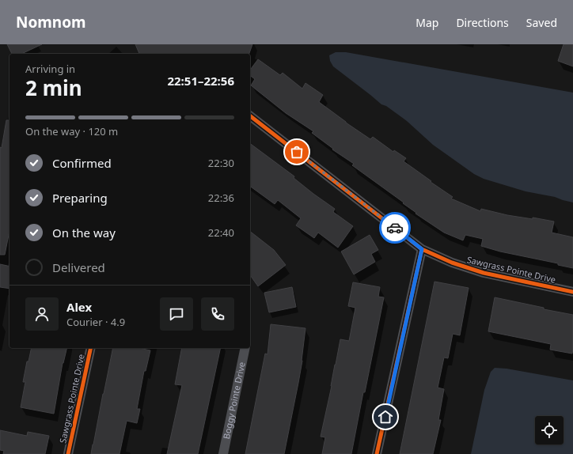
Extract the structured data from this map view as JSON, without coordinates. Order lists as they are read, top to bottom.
{
  "streets": {
    "street": ["Sawgrass Pointe Drive", "Boggy Pointe Drive"]
  },
  "page": {
    "header": "Nomnom",
    "nav": ["Map", "Directions", "Saved"],
    "heading": ["2 min", "Arriving in", "22:51–22:56"],
    "panel": ["Alex", "Courier · 4.9"],
    "bar": "On the way · 120 m",
    "list": [
      ["Confirmed", "22:30"],
      ["Preparing", "22:36"],
      ["On the way", "22:40"],
      "Delivered"
    ]
  }
}
